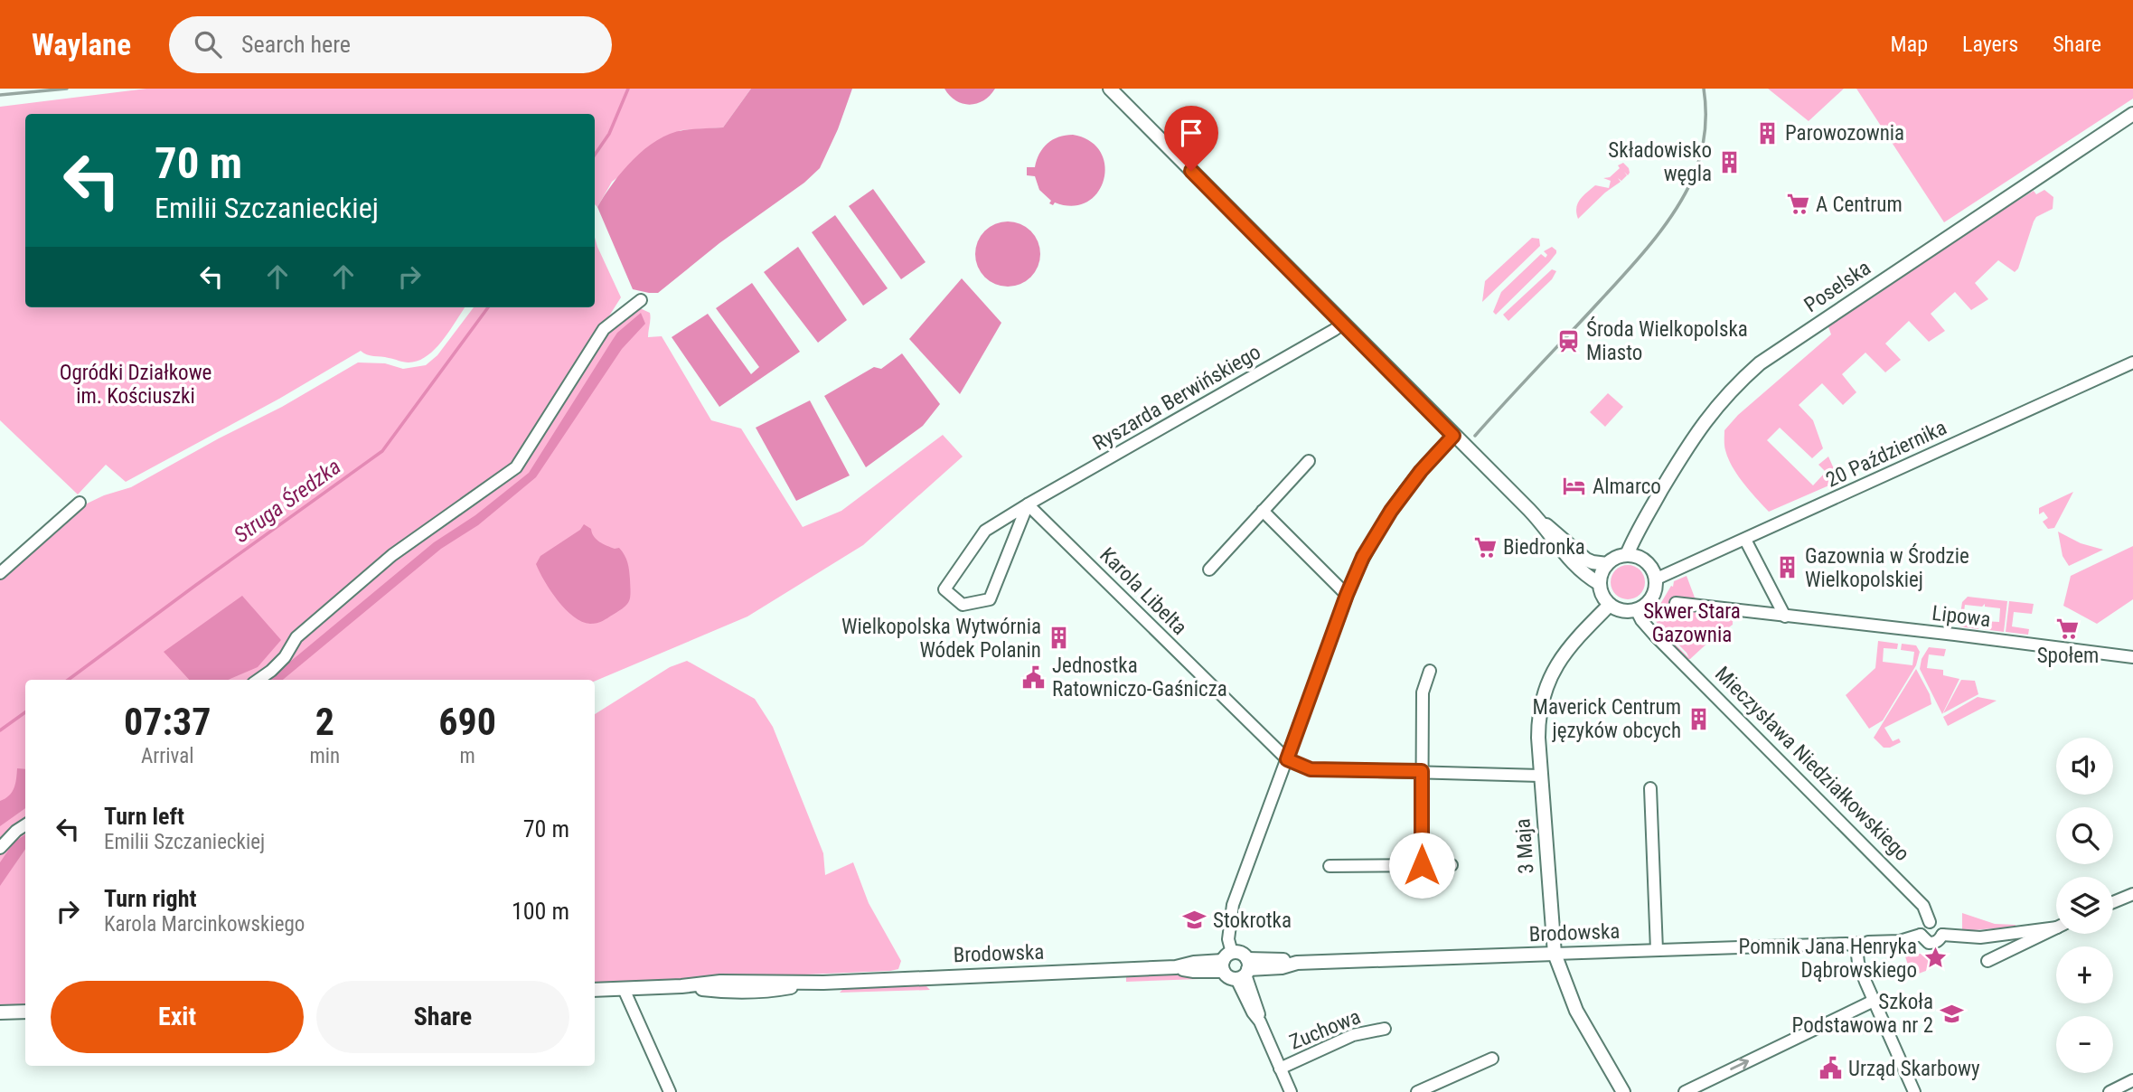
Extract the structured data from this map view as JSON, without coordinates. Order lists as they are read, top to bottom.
{
  "streets": {
    "street": [
      "Poselska",
      "Ryszarda Berwińskiego",
      "20 Października",
      "Karola Libelta",
      "Lipowa",
      "Mieczysława Niedziałkowskiego",
      "3 Maja",
      "Brodowska",
      "Zuchowa"
    ]
  },
  "crossings": [
    ["Poselska", "20 Października"],
    ["Poselska", "Mieczysława Niedziałkowskiego"],
    ["Poselska", "3 Maja"],
    ["Ryszarda Berwińskiego", "Karola Libelta"],
    ["20 Października", "Mieczysława Niedziałkowskiego"],
    ["20 Października", "3 Maja"],
    ["Mieczysława Niedziałkowskiego", "3 Maja"],
    ["Mieczysława Niedziałkowskiego", "Brodowska"],
    ["3 Maja", "Brodowska"]
  ],
  "water": ["Struga Średzka"],
  "parks": ["Ogródki Działkowe im. Kościuszki", "Skwer Stara Gazownia"],
  "places": {
    "building": [
      "Parowozownia",
      "Składowisko węgla",
      "Gazownia w Środzie Wielkopolskiej",
      "Wielkopolska Wytwórnia Wódek Polanin",
      "Maverick Centrum języków obcych"
    ],
    "supermarket": ["A Centrum", "Biedronka", "Społem"],
    "station": ["Środa Wielkopolska Miasto"],
    "hotel": ["Almarco"],
    "public building": ["Jednostka Ratowniczo-Gaśnicza", "Urząd Skarbowy"],
    "school or university": ["Stokrotka", "Szkoła Podstawowa nr 2"],
    "place": ["Pomnik Jana Henryka Dąbrowskiego"]
  },
  "page": {
    "header": "Waylane",
    "search": "Search here",
    "nav": ["Map", "Layers", "Share"],
    "turn": ["70 m", "Emilii Szczanieckiej"],
    "eta": [
      "07:37",
      "Arrival",
      "2",
      "min",
      "690",
      "m"
    ],
    "map_buttons": ["+", "−"],
    "list": [
      {
        "name": "Turn left",
        "note": "Emilii Szczanieckiej",
        "value": "70 m"
      },
      {
        "name": "Turn right",
        "note": "Karola Marcinkowskiego",
        "value": "100 m"
      }
    ],
    "buttons": ["Exit", "Share"]
  }
}
